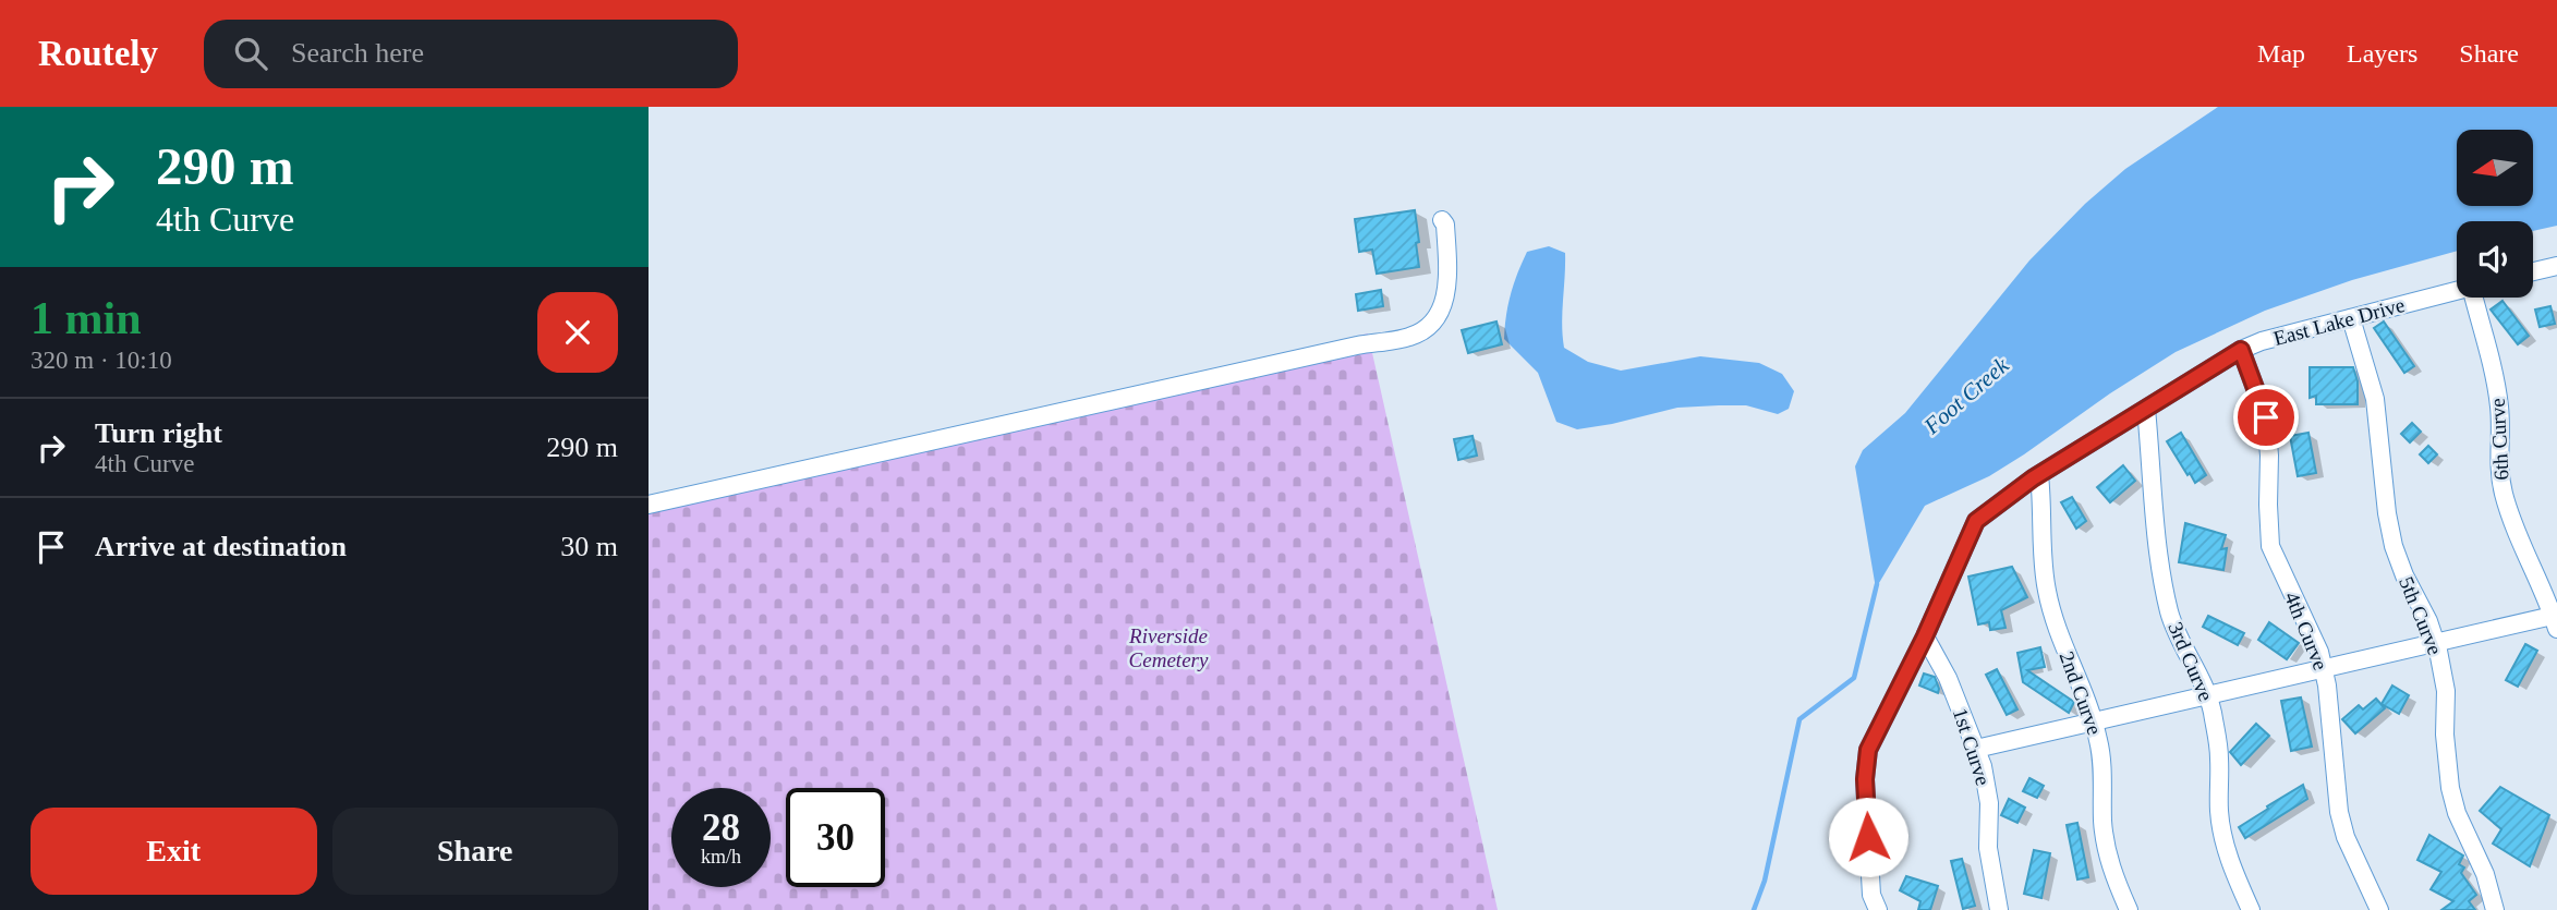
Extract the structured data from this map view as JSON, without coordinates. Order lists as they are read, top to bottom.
{
  "streets": {
    "street": [
      "East Lake Drive",
      "6th Curve",
      "5th Curve",
      "4th Curve",
      "3rd Curve",
      "2nd Curve",
      "1st Curve"
    ]
  },
  "crossings": [
    ["East Lake Drive", "5th Curve"],
    ["East Lake Drive", "4th Curve"],
    ["East Lake Drive", "3rd Curve"],
    ["East Lake Drive", "2nd Curve"],
    ["East Lake Drive", "1st Curve"]
  ],
  "water": ["Foot Creek"],
  "parks": ["Riverside Cemetery"],
  "north": "left",
  "page": {
    "header": "Routely",
    "search": "Search here",
    "nav": ["Map", "Layers", "Share"],
    "turn": ["290 m", "4th Curve"],
    "heading": ["1 min", "320 m · 10:10"],
    "list": [
      {
        "name": "Turn right",
        "note": "4th Curve",
        "value": "290 m"
      },
      {
        "name": "Arrive at destination",
        "value": "30 m"
      }
    ],
    "speed": "28 km/h",
    "limit": "30",
    "buttons": ["Exit", "Share"]
  }
}
